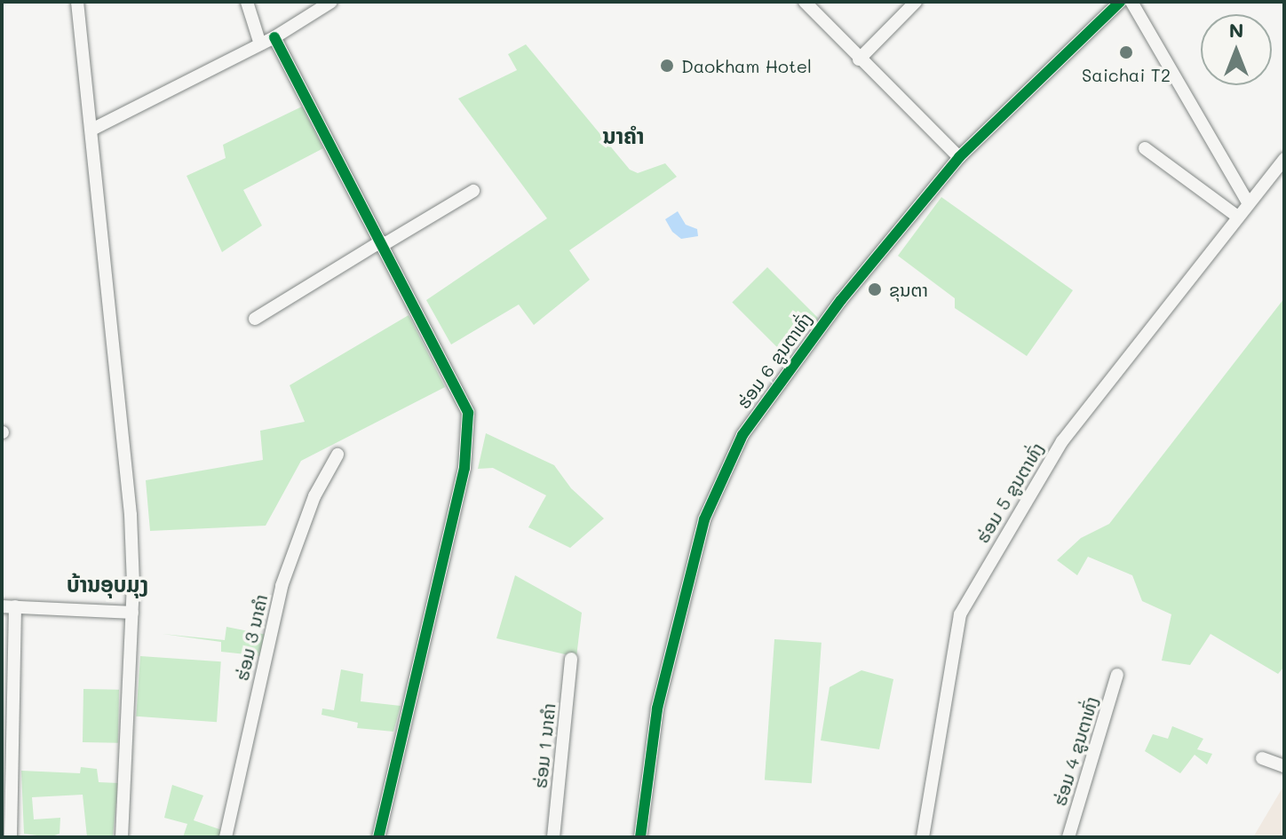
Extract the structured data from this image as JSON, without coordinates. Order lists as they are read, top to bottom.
{
  "streets": {
    "street": [
      "ຮ່ອມ 6 ຂູນຕາທົ່ງ",
      "ຮ່ອມ 5 ຂູນຕາທົ່ງ",
      "ຮ່ອມ 3 ນາຄຳ",
      "ຮ່ອມ 1 ນາຄຳ",
      "ຮ່ອມ 4 ຂູນຕາທົ່ງ"
    ]
  },
  "districts": ["ນາຄຳ", "ບ້ານອຸບມຸງ"],
  "places": ["Saichai T2", "Daokham Hotel", "ຂຸນຕາ"],
  "north": "top"
}
